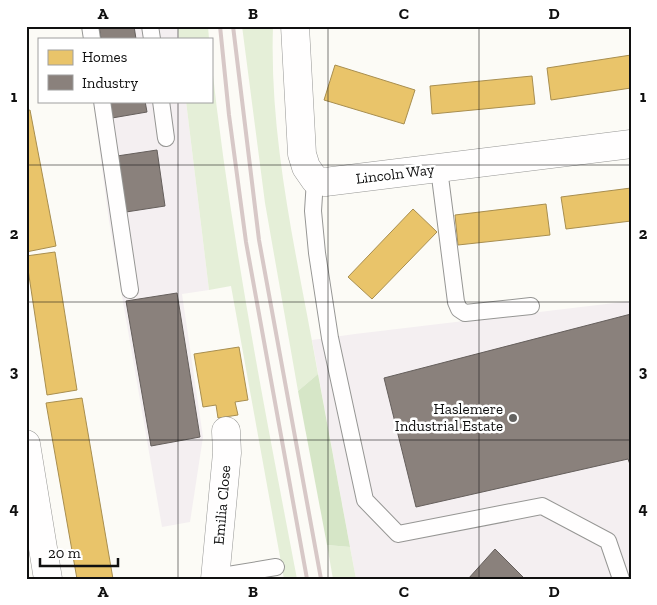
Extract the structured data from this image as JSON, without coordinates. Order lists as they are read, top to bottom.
{
  "streets": {
    "street": ["Lincoln Way", "Emilia Close"]
  },
  "places": ["Haslemere Industrial Estate"],
  "legend": ["Homes", "Industry"],
  "scale_bar": "20 m",
  "grid": {
    "columns": [
      "A",
      "B",
      "C",
      "D"
    ],
    "rows": [
      "1",
      "2",
      "3",
      "4"
    ]
  }
}
